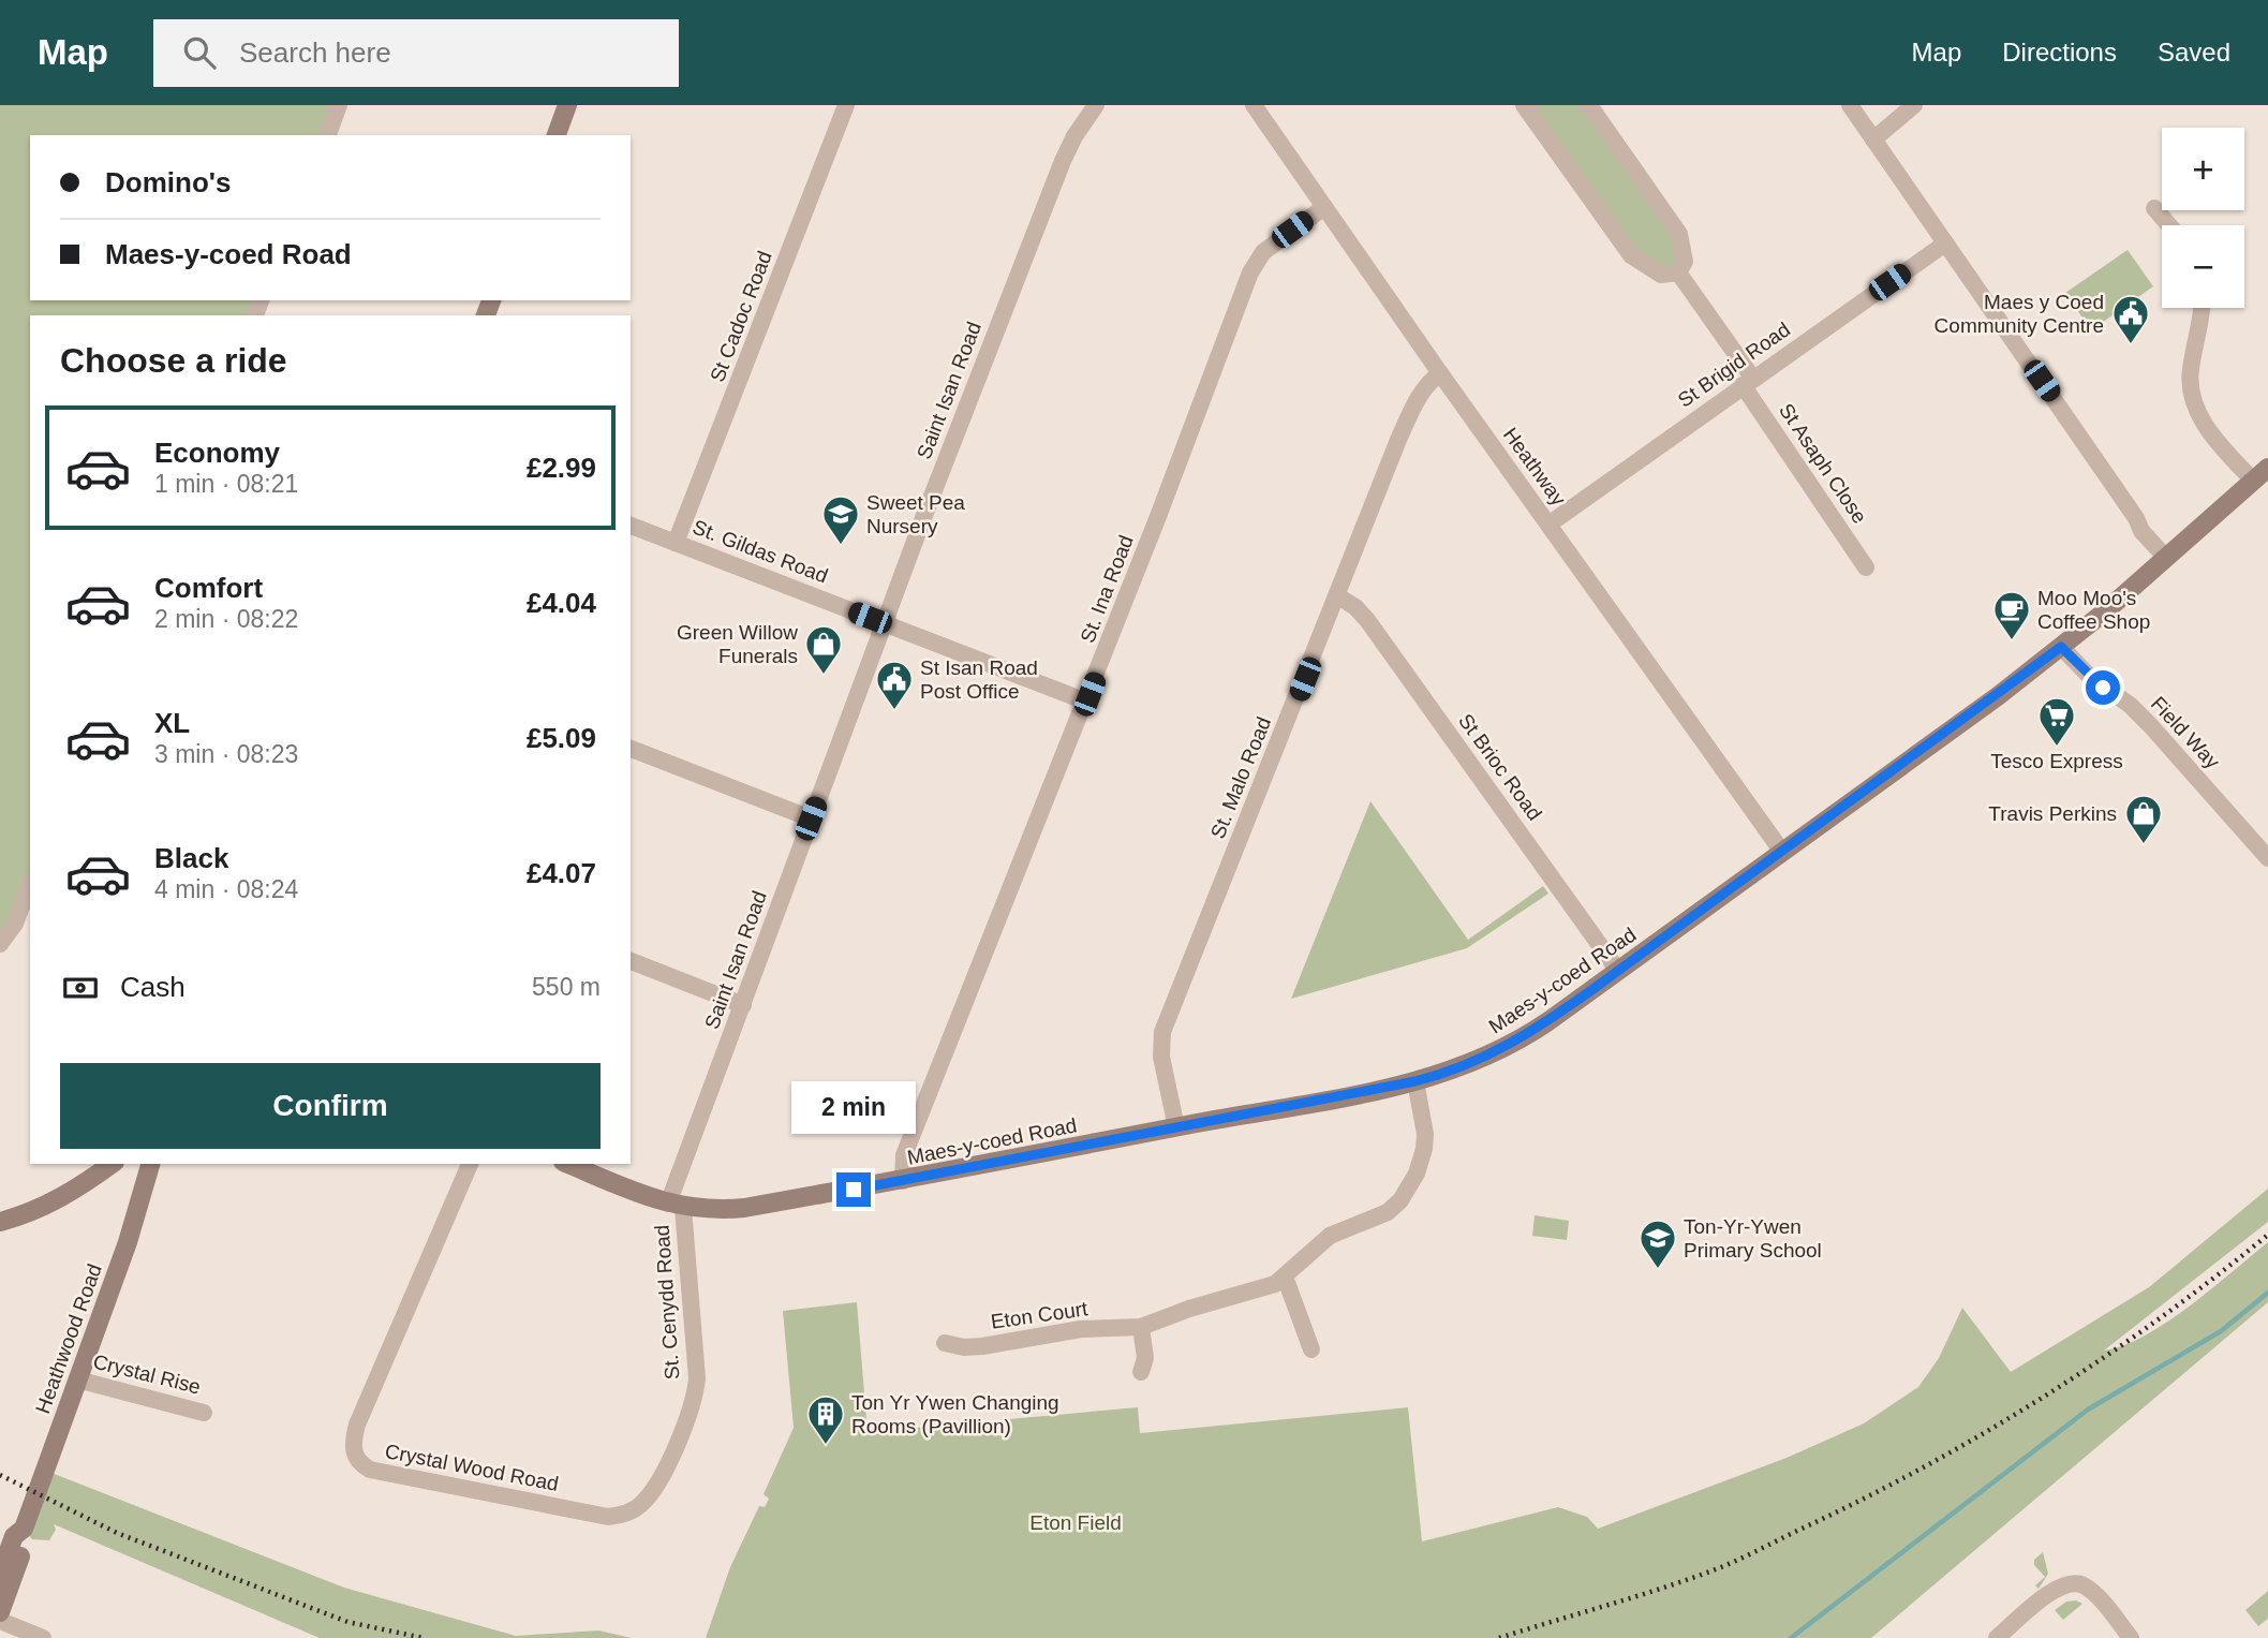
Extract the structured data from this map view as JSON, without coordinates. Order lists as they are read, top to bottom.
{
  "streets": {
    "street": [
      "St Cadoc Road",
      "St Brigid Road",
      "Saint Isan Road",
      "St Asaph Close",
      "Heathway",
      "St. Gildas Road",
      "St. Ina Road",
      "Field Way",
      "St Brioc Road",
      "St. Malo Road",
      "Maes-y-coed Road",
      "St. Cenydd Road",
      "Eton Court",
      "Heathwood Road",
      "Crystal Rise",
      "Crystal Wood Road"
    ]
  },
  "crossings": [
    ["St Cadoc Road", "St. Gildas Road"],
    ["St Brigid Road", "St Asaph Close"],
    ["St Brigid Road", "Heathway"],
    ["Saint Isan Road", "St. Gildas Road"],
    ["Saint Isan Road", "Maes-y-coed Road"],
    ["Saint Isan Road", "St. Cenydd Road"],
    ["Heathway", "St. Ina Road"],
    ["Heathway", "St. Malo Road"],
    ["Heathway", "Maes-y-coed Road"],
    ["St. Gildas Road", "St. Ina Road"],
    ["St. Ina Road", "Maes-y-coed Road"],
    ["Field Way", "Maes-y-coed Road"],
    ["St Brioc Road", "St. Malo Road"],
    ["St Brioc Road", "Maes-y-coed Road"],
    ["St. Malo Road", "Maes-y-coed Road"],
    ["Maes-y-coed Road", "St. Cenydd Road"],
    ["Maes-y-coed Road", "Eton Court"],
    ["St. Cenydd Road", "Crystal Wood Road"],
    ["Heathwood Road", "Crystal Rise"]
  ],
  "parks": ["Eton Field"],
  "places": {
    "public building": ["Maes y Coed Community Centre", "St Isan Road Post Office"],
    "school or university": ["Sweet Pea Nursery", "Ton-Yr-Ywen Primary School"],
    "cafe": ["Moo Moo's Coffee Shop"],
    "shop": ["Green Willow Funerals", "Travis Perkins"],
    "supermarket": ["Tesco Express"],
    "building": ["Ton Yr Ywen Changing Rooms (Pavillion)"]
  },
  "page": {
    "header": "Map",
    "search": "Search here",
    "nav": ["Map", "Directions", "Saved"],
    "map_buttons": ["+", "−"],
    "banner": ["Domino's", "Maes-y-coed Road"],
    "heading": "Choose a ride",
    "list": [
      {
        "name": "Economy",
        "note": "1 min · 08:21",
        "value": "£2.99"
      },
      {
        "name": "Comfort",
        "note": "2 min · 08:22",
        "value": "£4.04"
      },
      {
        "name": "XL",
        "note": "3 min · 08:23",
        "value": "£5.09"
      },
      {
        "name": "Black",
        "note": "4 min · 08:24",
        "value": "£4.07"
      }
    ],
    "pay": ["Cash", "550 m"],
    "buttons": "Confirm",
    "bubble": "2 min"
  }
}
